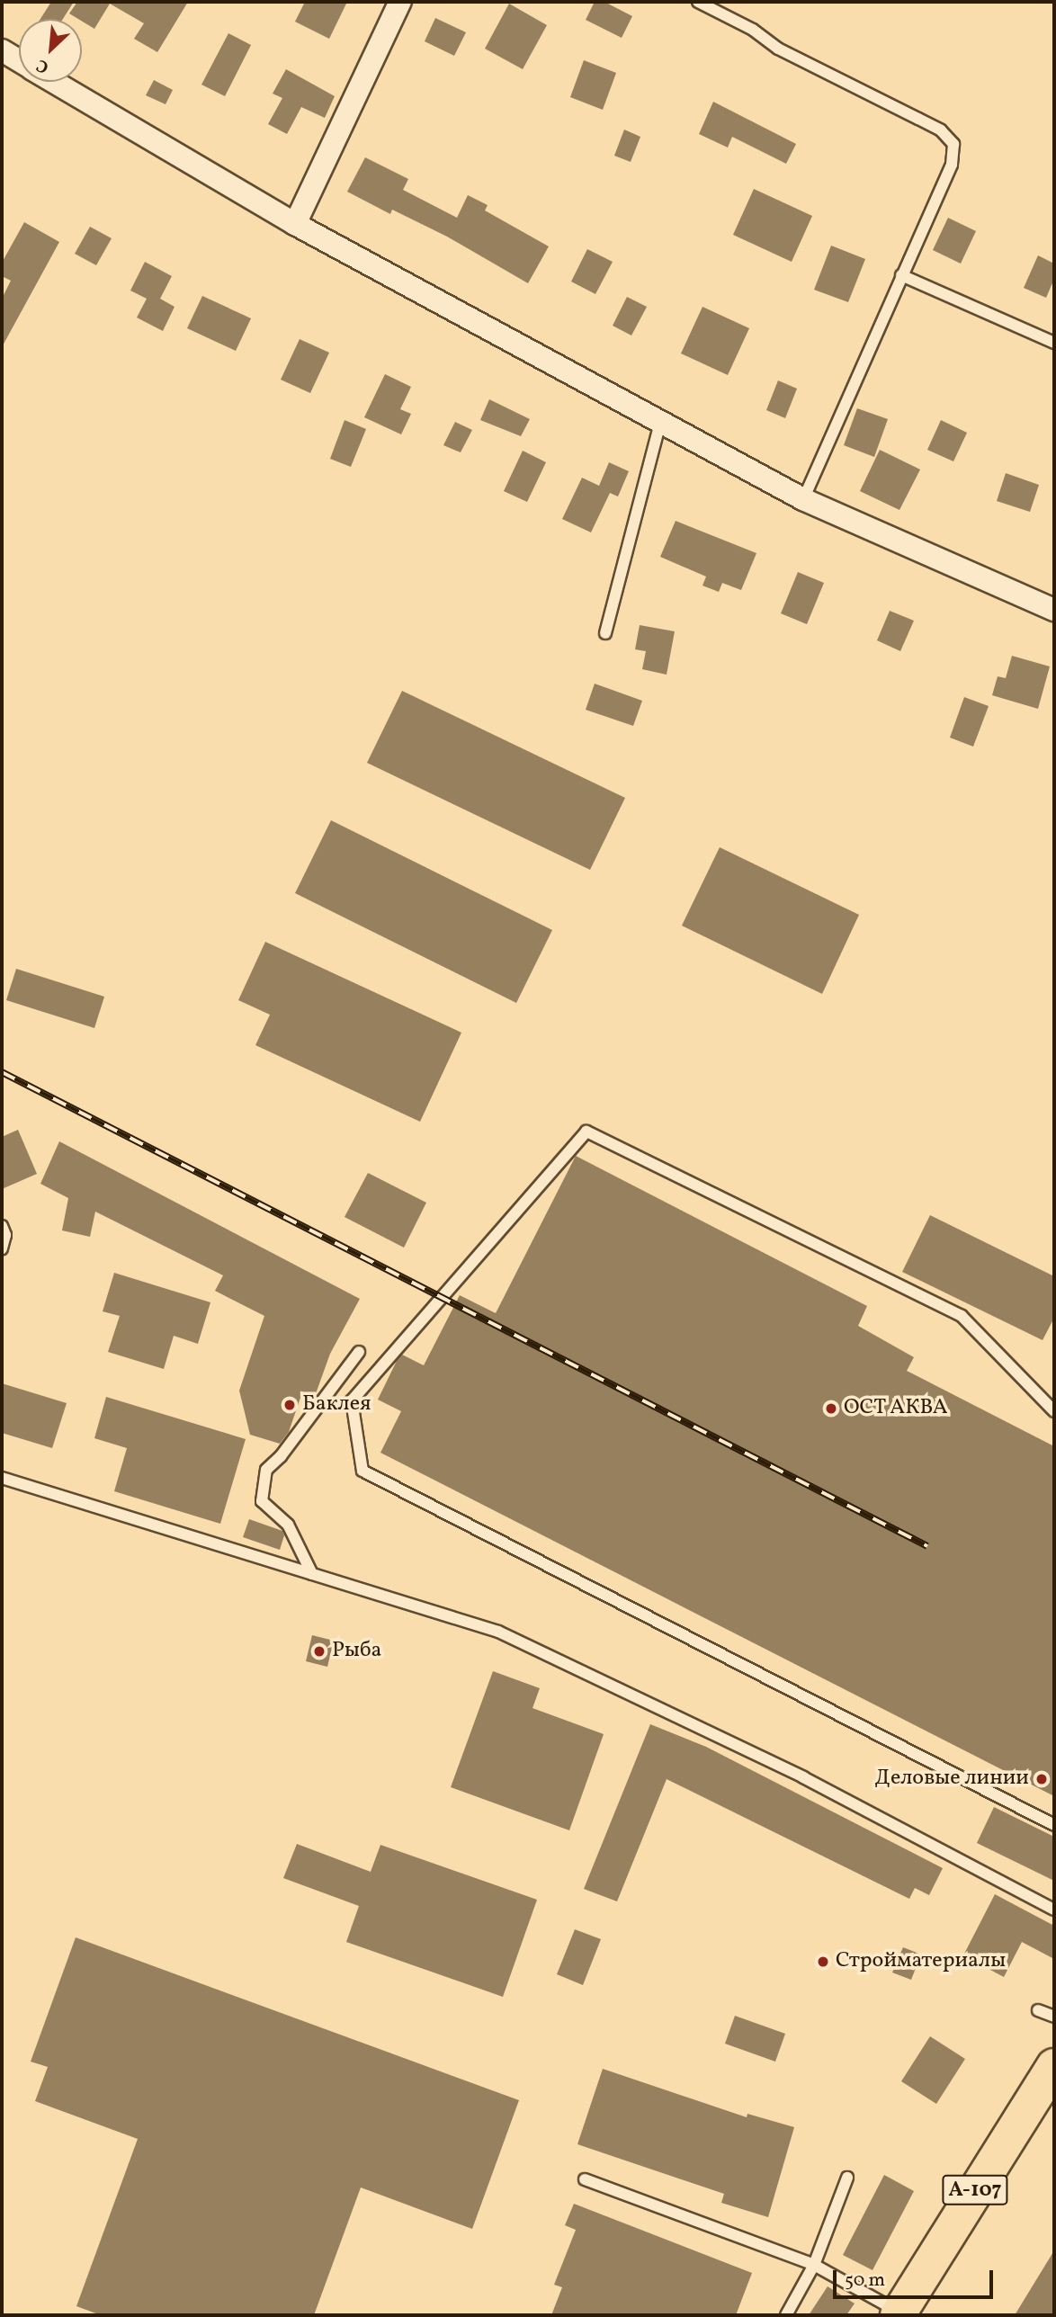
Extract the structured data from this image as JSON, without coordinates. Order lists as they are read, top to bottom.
{
  "streets": {
    "main road": ["А-107"]
  },
  "places": [
    "Баклея",
    "ОСТ АКВА",
    "Рыба",
    "Деловые линии",
    "Стройматериалы"
  ],
  "scale_bar": "50 m",
  "north": "bottom left"
}
